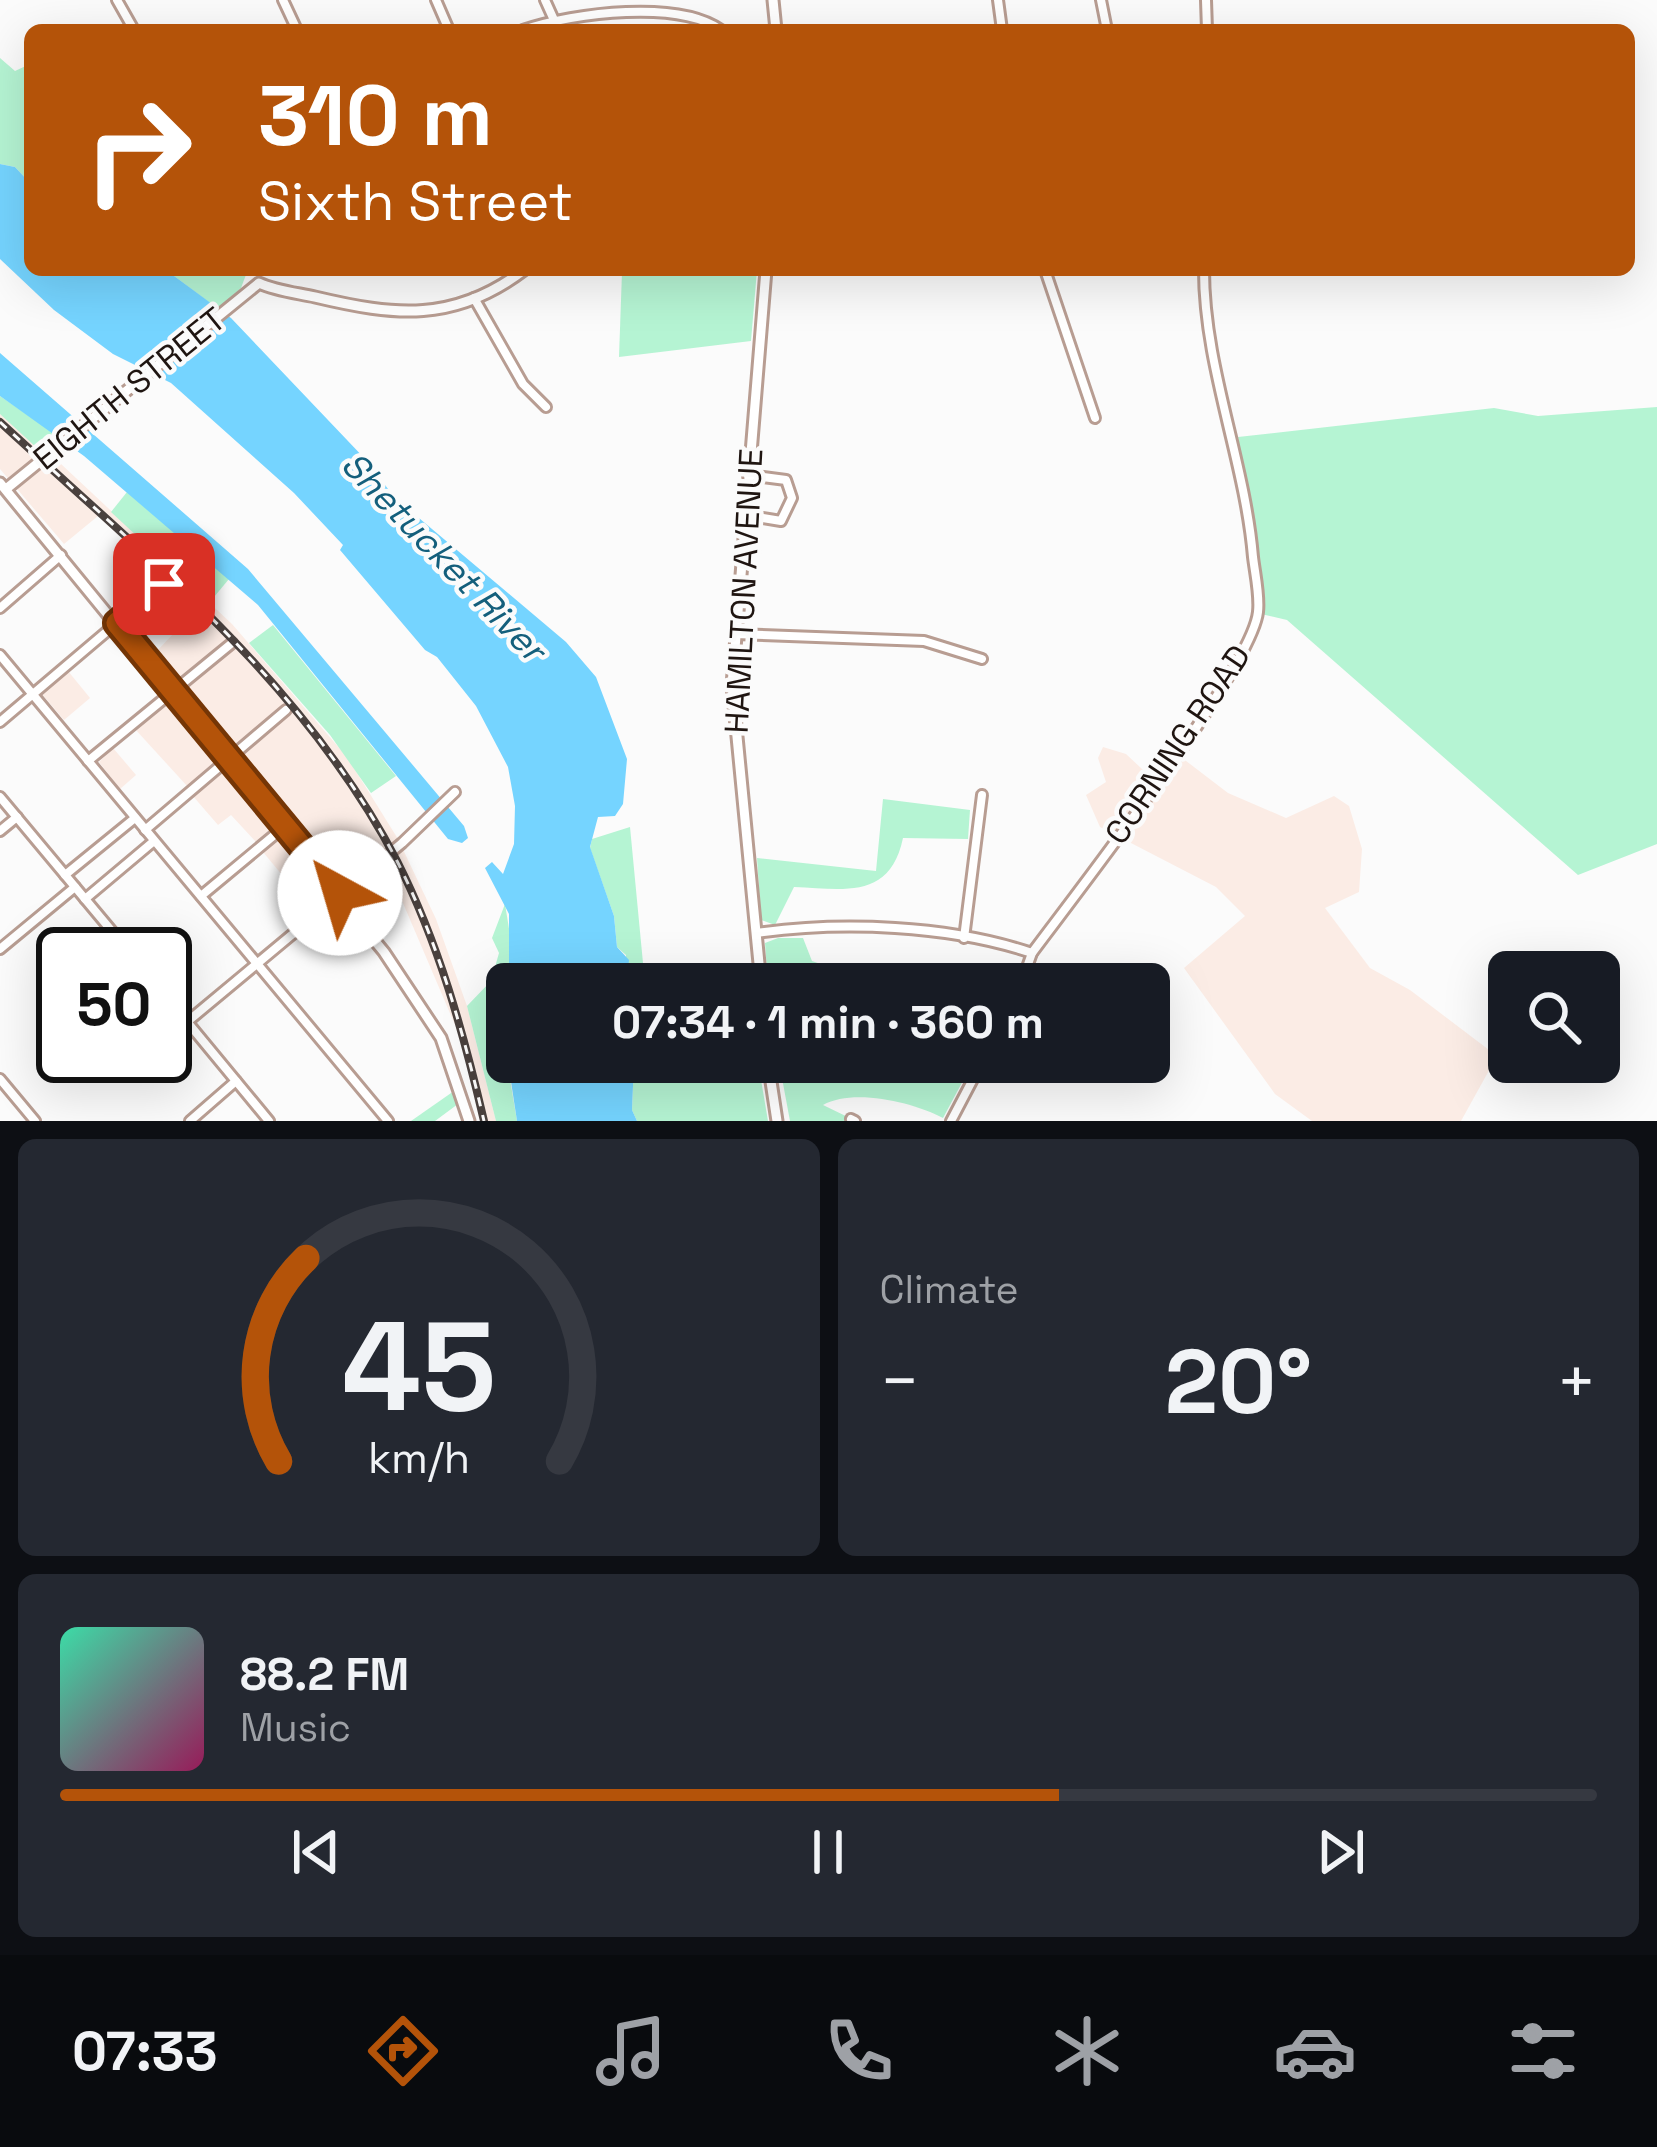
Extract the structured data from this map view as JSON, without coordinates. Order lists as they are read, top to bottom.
{
  "streets": {
    "main road": ["EIGHTH STREET", "HAMILTON AVENUE"],
    "street": ["CORNING ROAD"]
  },
  "water": ["Shetucket River"],
  "page": {
    "turn": ["310 m", "Sixth Street"],
    "limit": "50",
    "trip": "07:34 · 1 min · 360 m",
    "tile": "Climate",
    "heat": ["−", "20°", "+"],
    "song": ["88.2 FM", "Music"],
    "tabs": "07:33",
    "gauge": ["45", "km/h"]
  }
}
